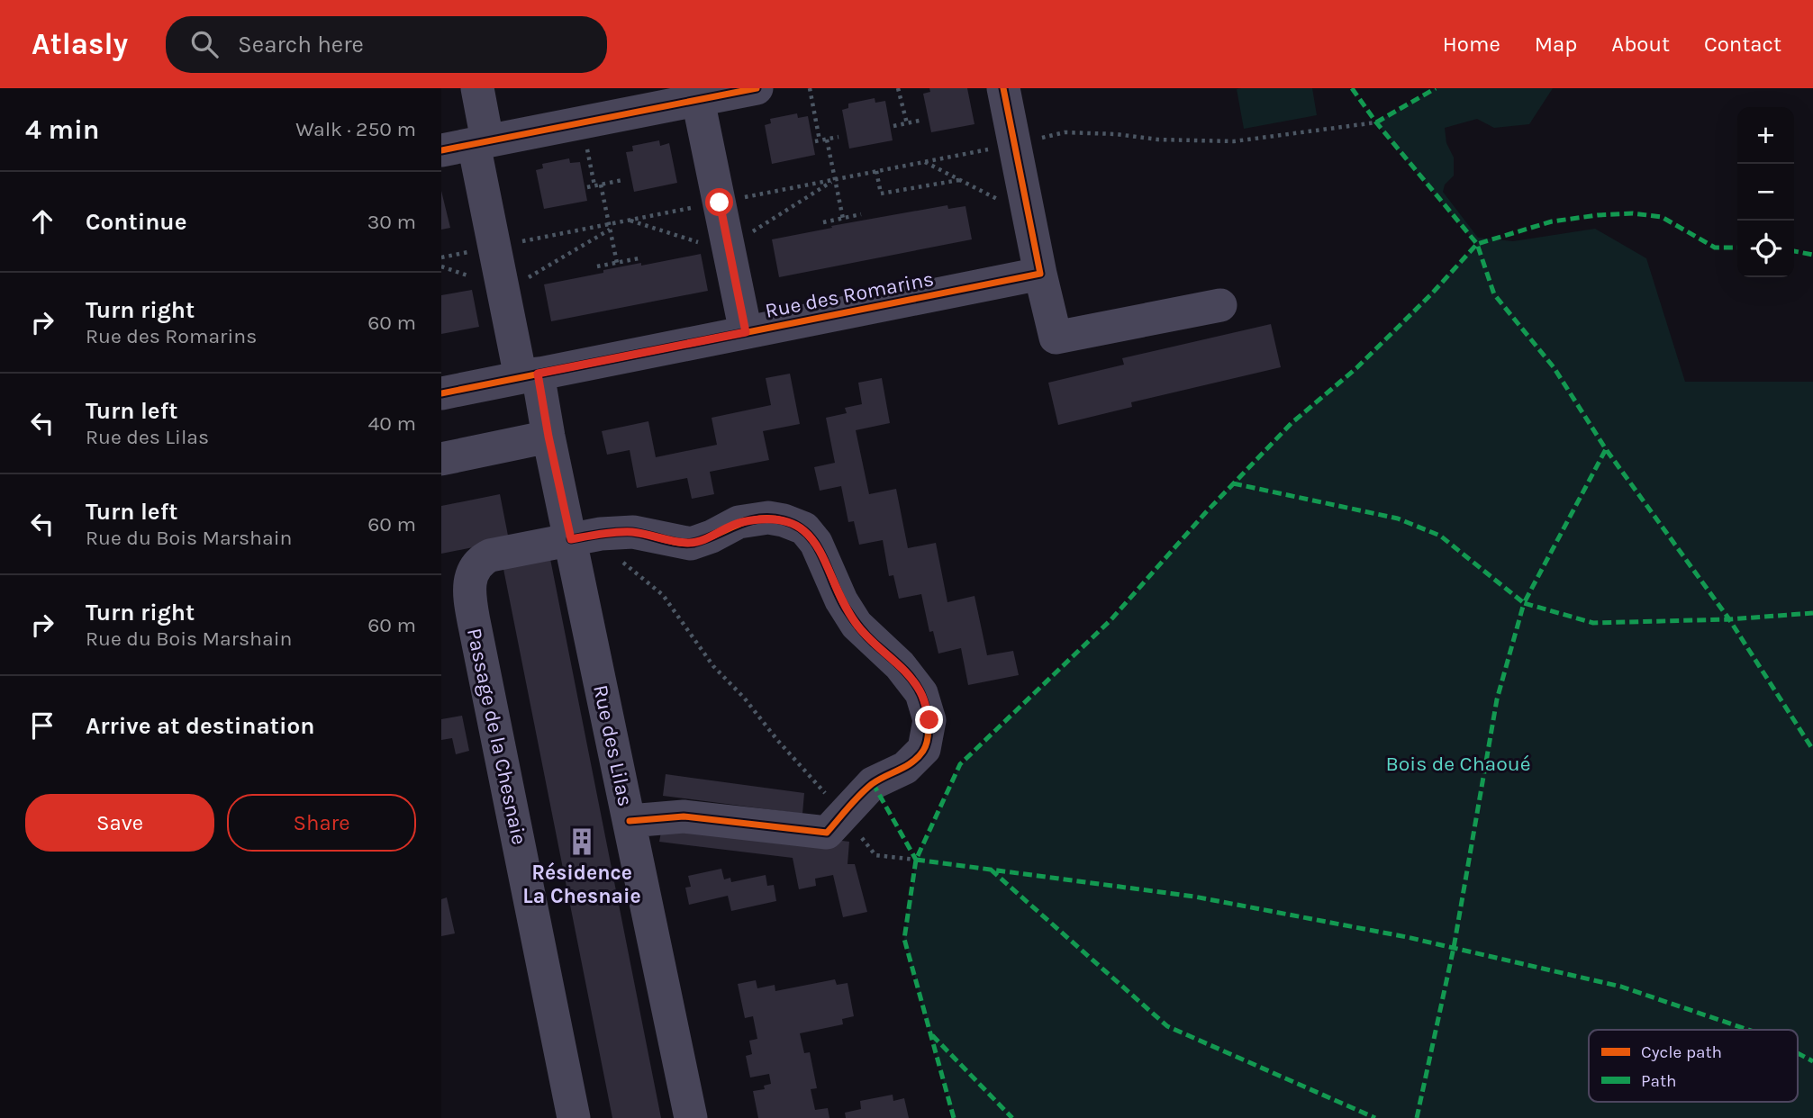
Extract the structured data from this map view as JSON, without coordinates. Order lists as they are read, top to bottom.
{
  "streets": {
    "street": ["Rue des Romarins", "Passage de la Chesnaie", "Rue des Lilas"]
  },
  "crossings": [
    ["Rue des Romarins", "Rue des Lilas"],
    ["Passage de la Chesnaie", "Rue des Lilas"]
  ],
  "parks": ["Bois de Chaoué"],
  "places": {
    "building": ["Résidence La Chesnaie"]
  },
  "legend": ["Cycle path", "Path"],
  "page": {
    "header": "Atlasly",
    "search": "Search here",
    "nav": [
      "Home",
      "Map",
      "About",
      "Contact"
    ],
    "heading": ["4 min", "Walk · 250 m"],
    "map_buttons": ["+", "−"],
    "list": [
      ["Continue", "30 m"],
      ["Turn right", "Rue des Romarins", "60 m"],
      ["Turn left", "Rue des Lilas", "40 m"],
      ["Turn left", "Rue du Bois Marshain", "60 m"],
      ["Turn right", "Rue du Bois Marshain", "60 m"],
      "Arrive at destination"
    ],
    "buttons": ["Save", "Share"]
  }
}
